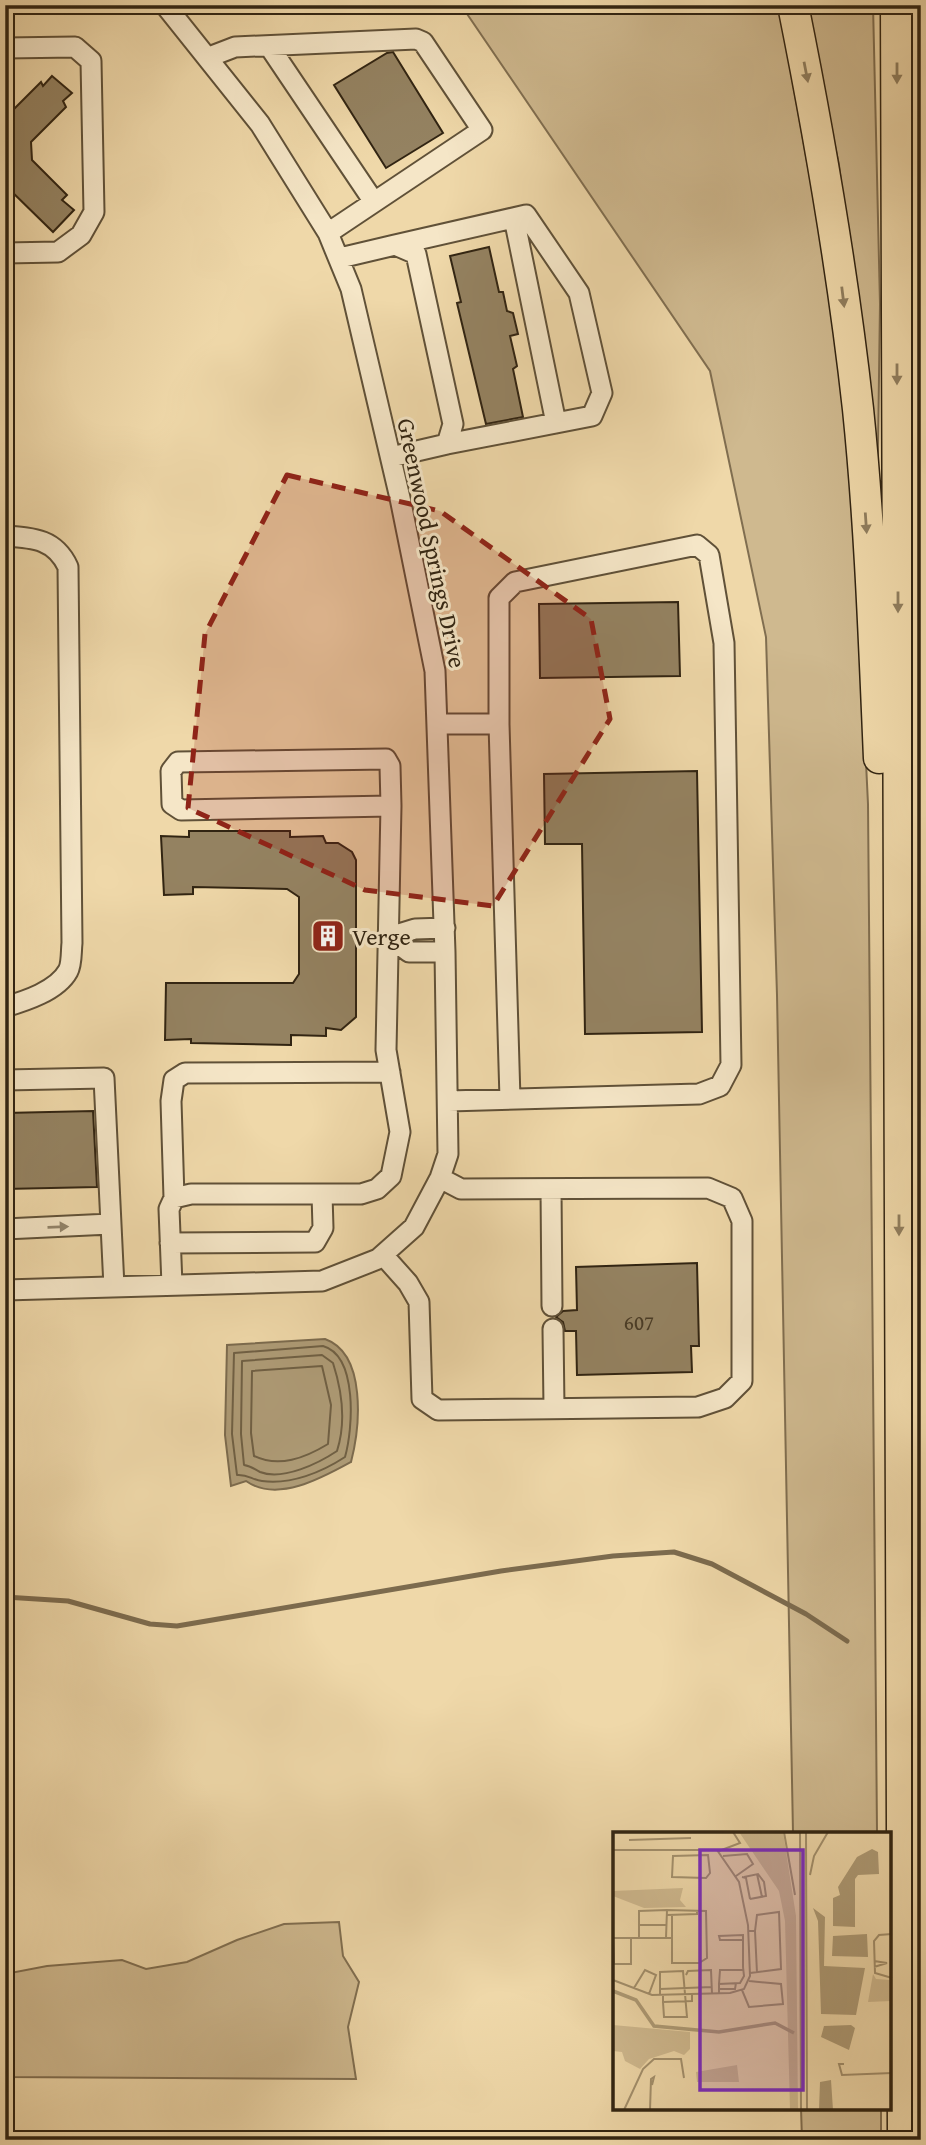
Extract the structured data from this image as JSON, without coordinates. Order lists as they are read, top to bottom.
{
  "streets": {
    "street": ["Greenwood Springs Drive"]
  },
  "places": {
    "building": ["Verge"]
  },
  "house_numbers": ["607"]
}
